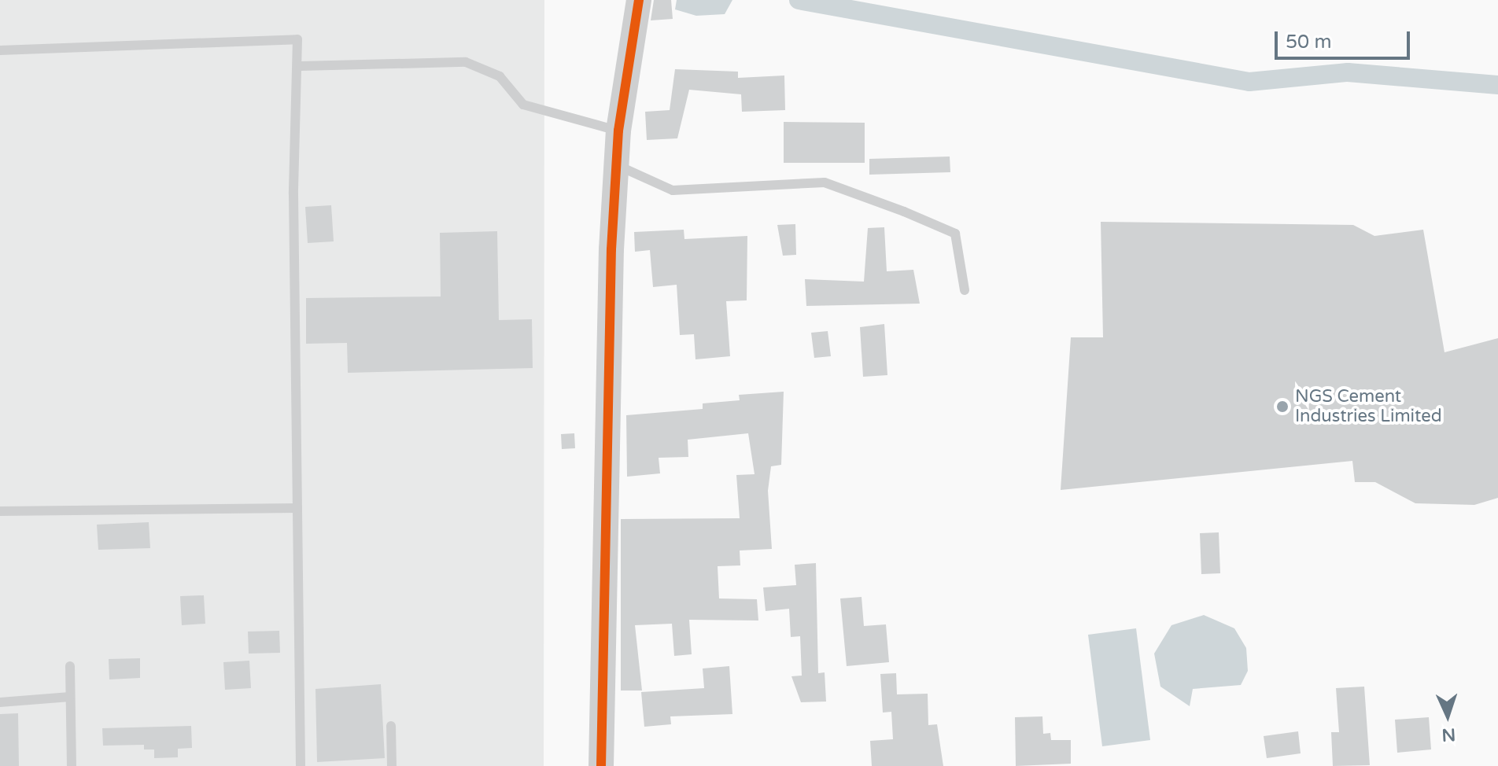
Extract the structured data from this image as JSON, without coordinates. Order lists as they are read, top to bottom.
{
  "places": ["NGS Cement Industries Limited"],
  "scale_bar": "50 m",
  "north": "bottom"
}
